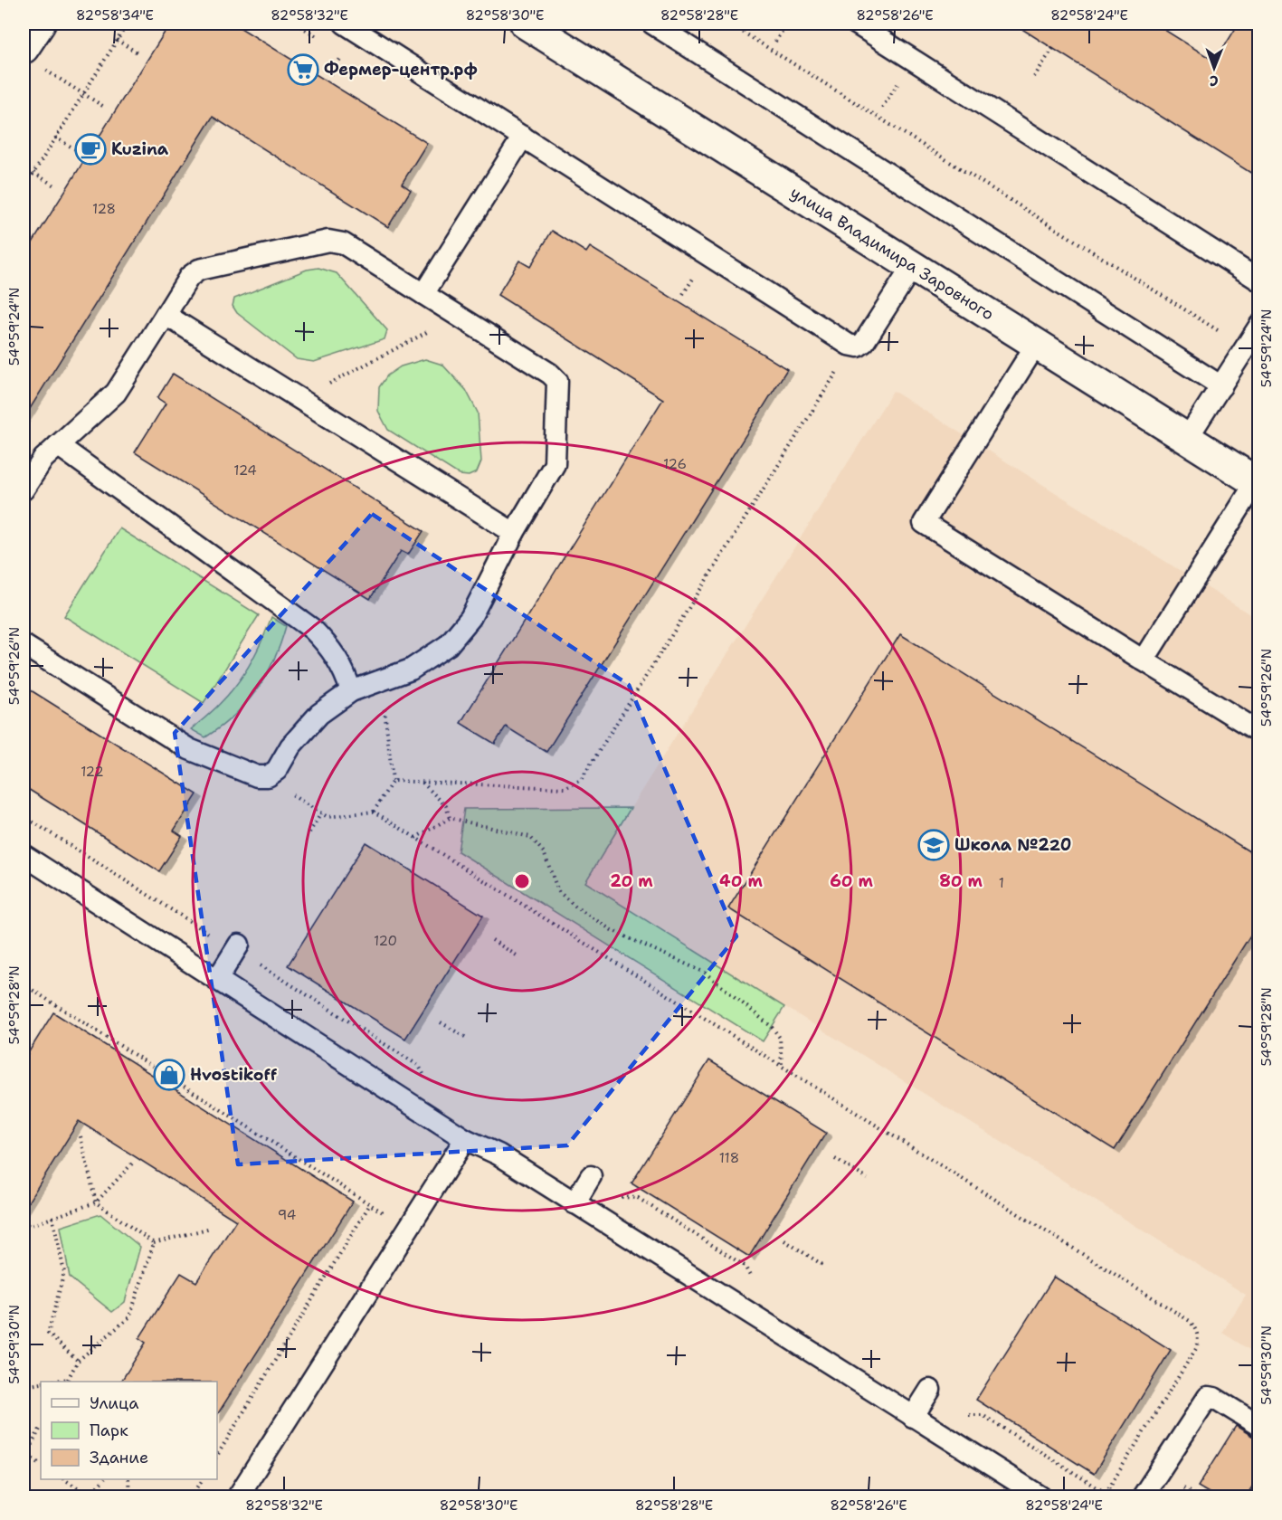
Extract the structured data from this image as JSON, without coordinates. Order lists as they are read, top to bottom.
{
  "streets": {
    "street": ["улица Владимира Заровного"]
  },
  "places": {
    "supermarket": ["Фермер-центр.рф"],
    "cafe": ["Kuzina"],
    "school or university": ["Школа №220"],
    "shop": ["Hvostikoff"]
  },
  "house_numbers": [
    "128",
    "126",
    "124",
    "122",
    "1",
    "120",
    "118",
    "94"
  ],
  "legend": ["Улица", "Парк", "Здание"],
  "north": "bottom",
  "coordinates": [
    "82°58'34\"E",
    "82°58'32\"E",
    "82°58'30\"E",
    "82°58'28\"E",
    "82°58'26\"E",
    "82°58'24\"E",
    "54°59'24\"N",
    "54°59'26\"N",
    "54°59'28\"N",
    "54°59'30\"N"
  ],
  "rings": [
    "20 m",
    "40 m",
    "60 m",
    "80 m"
  ]
}
